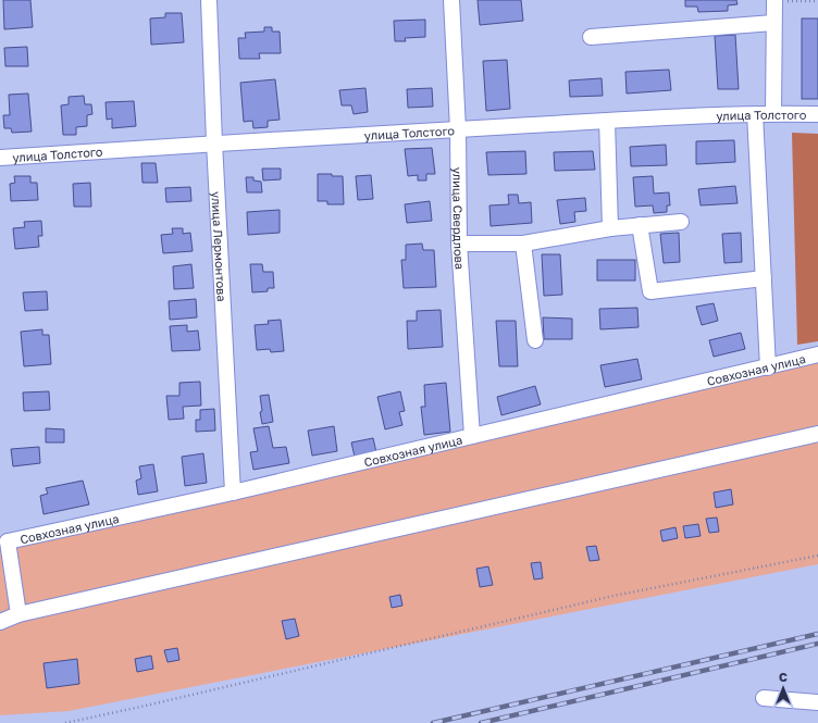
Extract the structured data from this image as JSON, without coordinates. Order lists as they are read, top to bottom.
{
  "streets": {
    "street": [
      "улица Толстого",
      "улица Свердлова",
      "улица Лермонтова",
      "Совхозная улица"
    ]
  },
  "crossings": [
    ["улица Толстого", "улица Свердлова"],
    ["улица Толстого", "улица Лермонтова"],
    ["улица Свердлова", "Совхозная улица"],
    ["улица Лермонтова", "Совхозная улица"]
  ],
  "north": "top"
}
